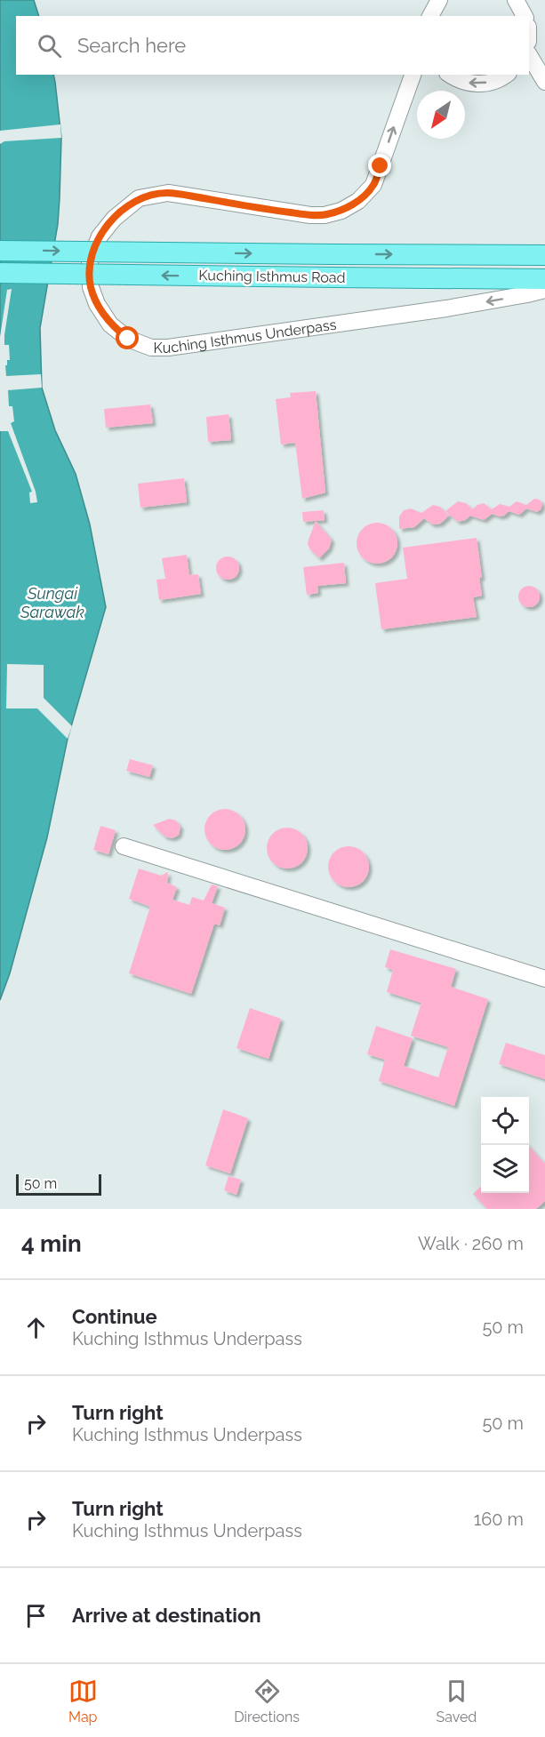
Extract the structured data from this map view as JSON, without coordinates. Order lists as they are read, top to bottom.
{
  "streets": {
    "main road": ["Kuching Isthmus Road"],
    "street": ["Kuching Isthmus Underpass"]
  },
  "water": ["Sungai Sarawak"],
  "scale_bar": "50 m",
  "north": "bottom left",
  "page": {
    "search": "Search here",
    "scale": "50 m",
    "heading": ["4 min", "Walk · 260 m"],
    "list": [
      ["Continue", "Kuching Isthmus Underpass", "50 m"],
      ["Turn right", "Kuching Isthmus Underpass", "50 m"],
      ["Turn right", "Kuching Isthmus Underpass", "160 m"],
      "Arrive at destination"
    ],
    "nav": ["Map", "Directions", "Saved"]
  }
}
